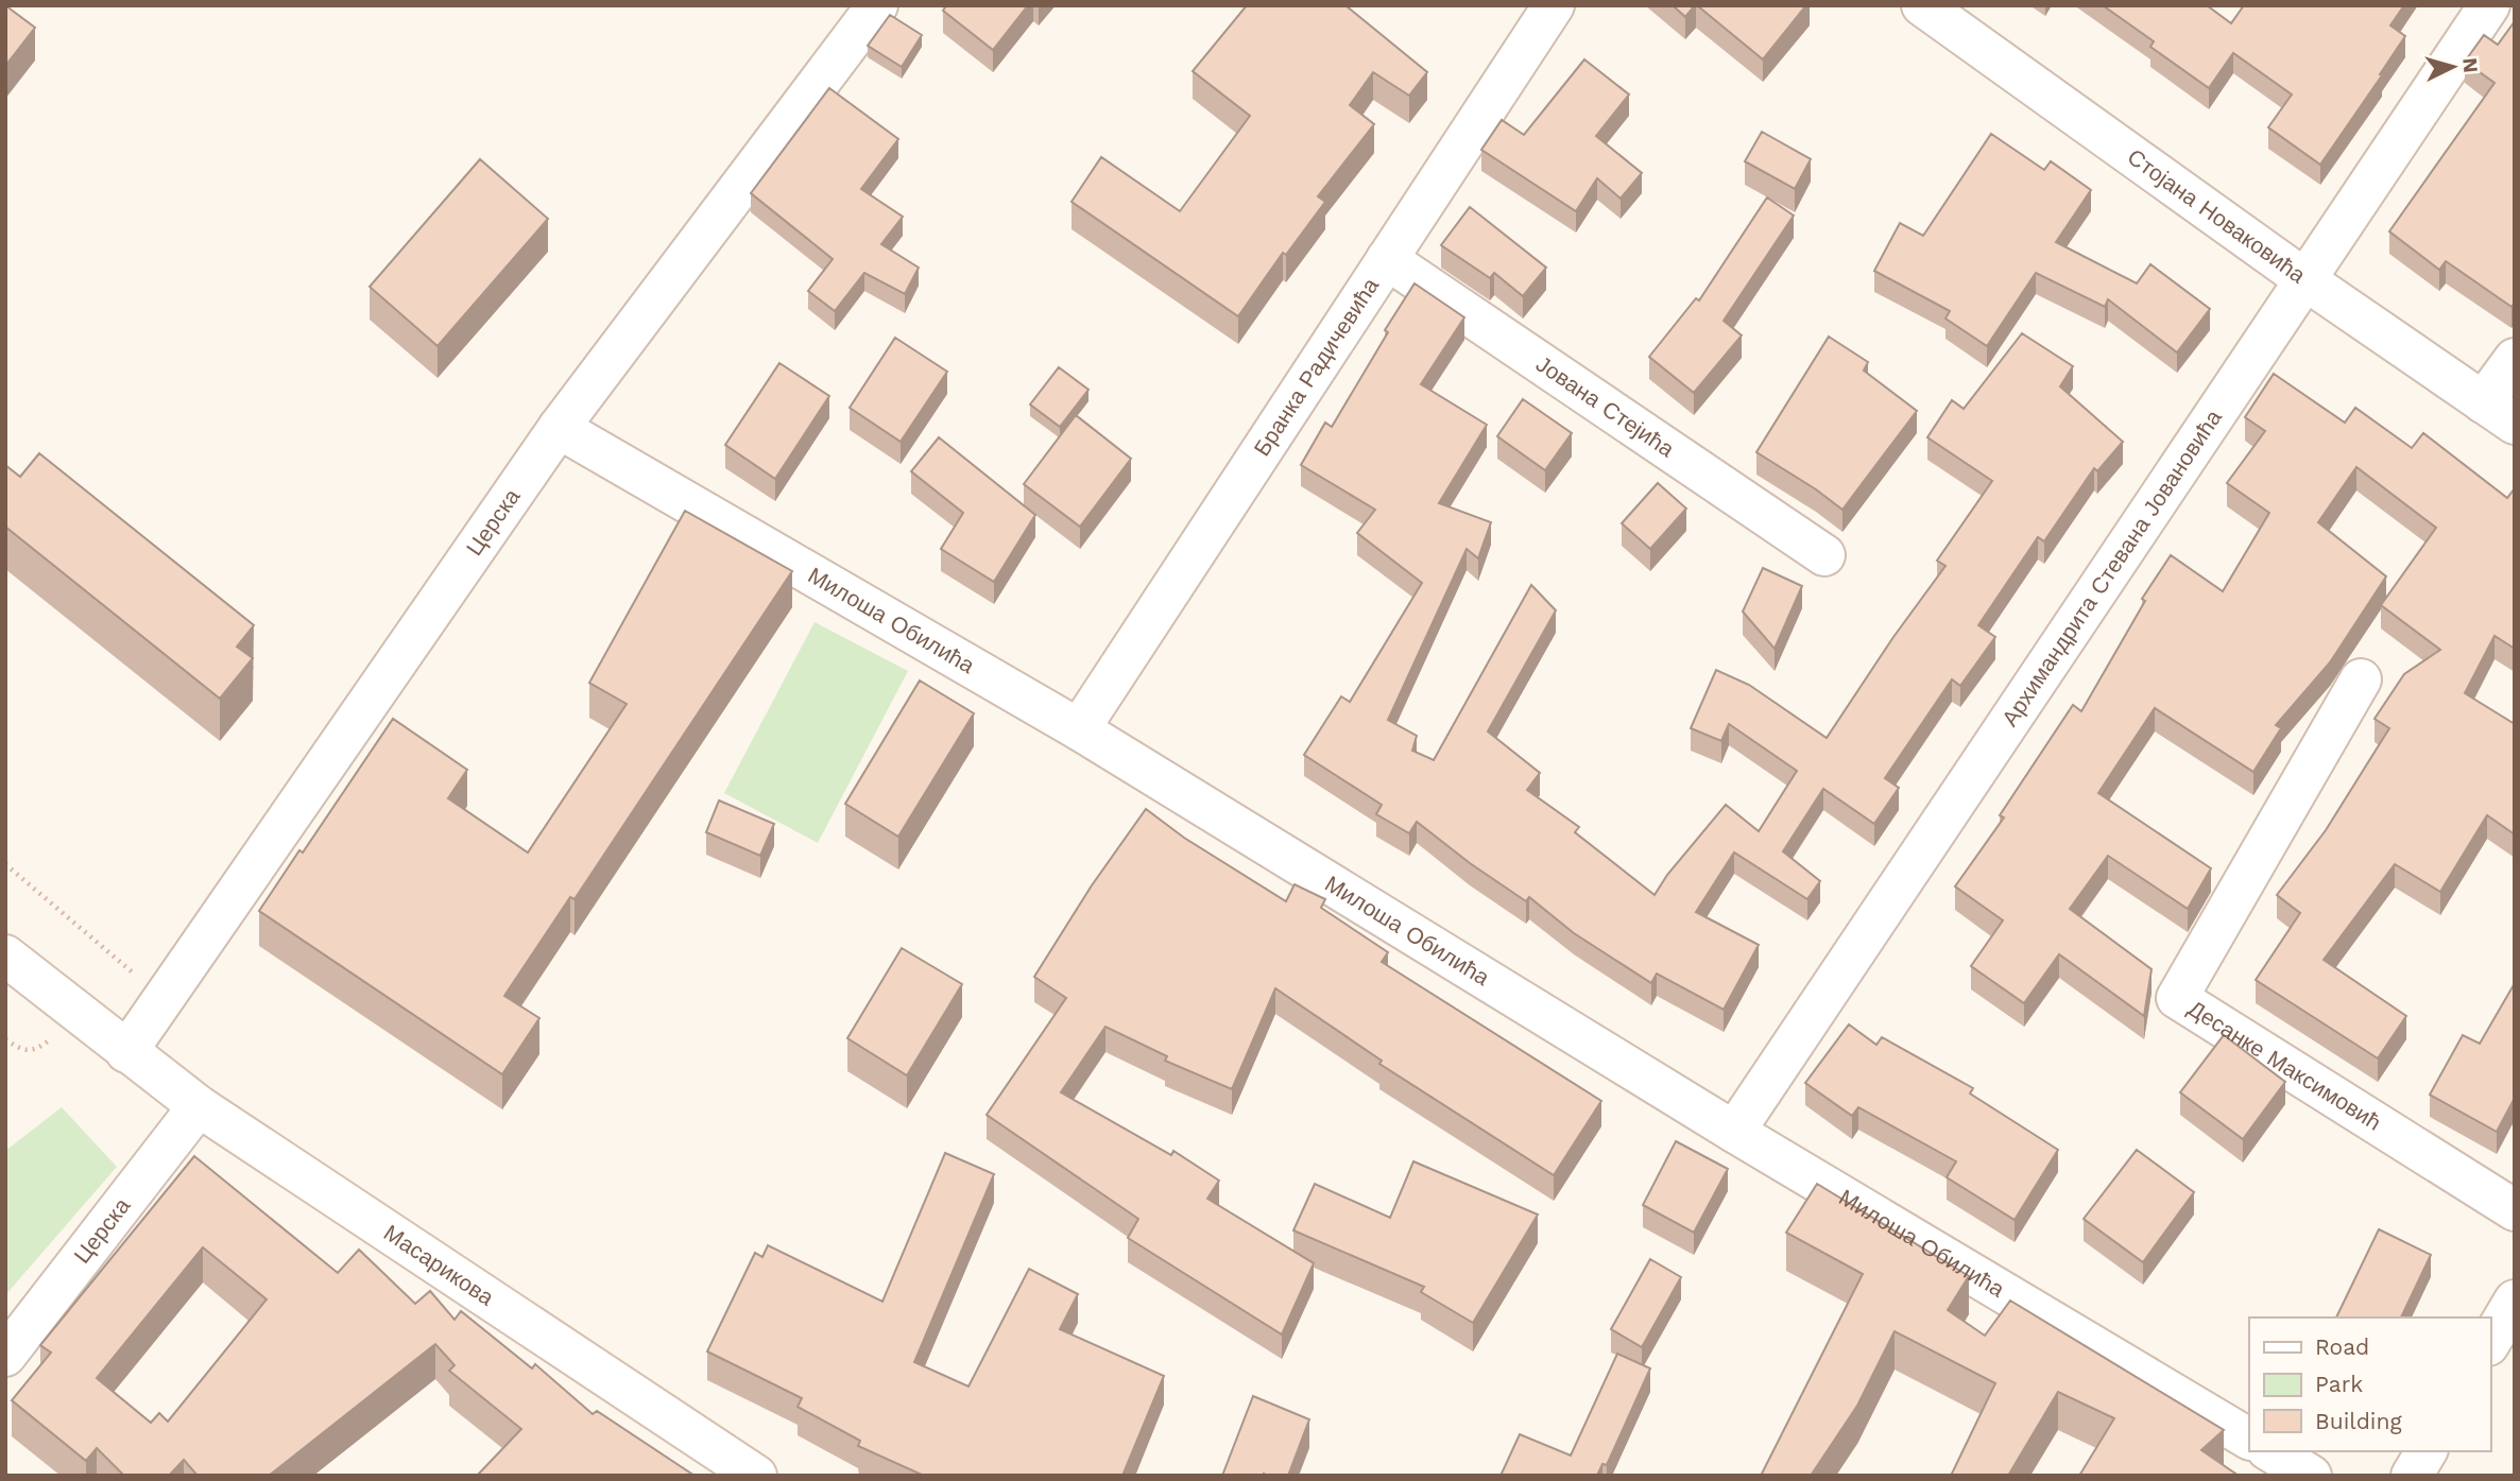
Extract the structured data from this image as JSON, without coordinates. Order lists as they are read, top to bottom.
{
  "streets": {
    "street": [
      "Стојана Новаковића",
      "Бранка Радичевића",
      "Јована Стејића",
      "Церска",
      "Архимандрита Стевана Јовановића",
      "Милоша Обилића",
      "Десанке Максимовић",
      "Масарикова"
    ]
  },
  "crossings": [
    ["Стојана Новаковића", "Архимандрита Стевана Јовановића"],
    ["Бранка Радичевића", "Јована Стејића"],
    ["Бранка Радичевића", "Милоша Обилића"],
    ["Церска", "Милоша Обилића"],
    ["Церска", "Масарикова"],
    ["Архимандрита Стевана Јовановића", "Милоша Обилића"]
  ],
  "legend": ["Road", "Park", "Building"],
  "north": "right"
}
